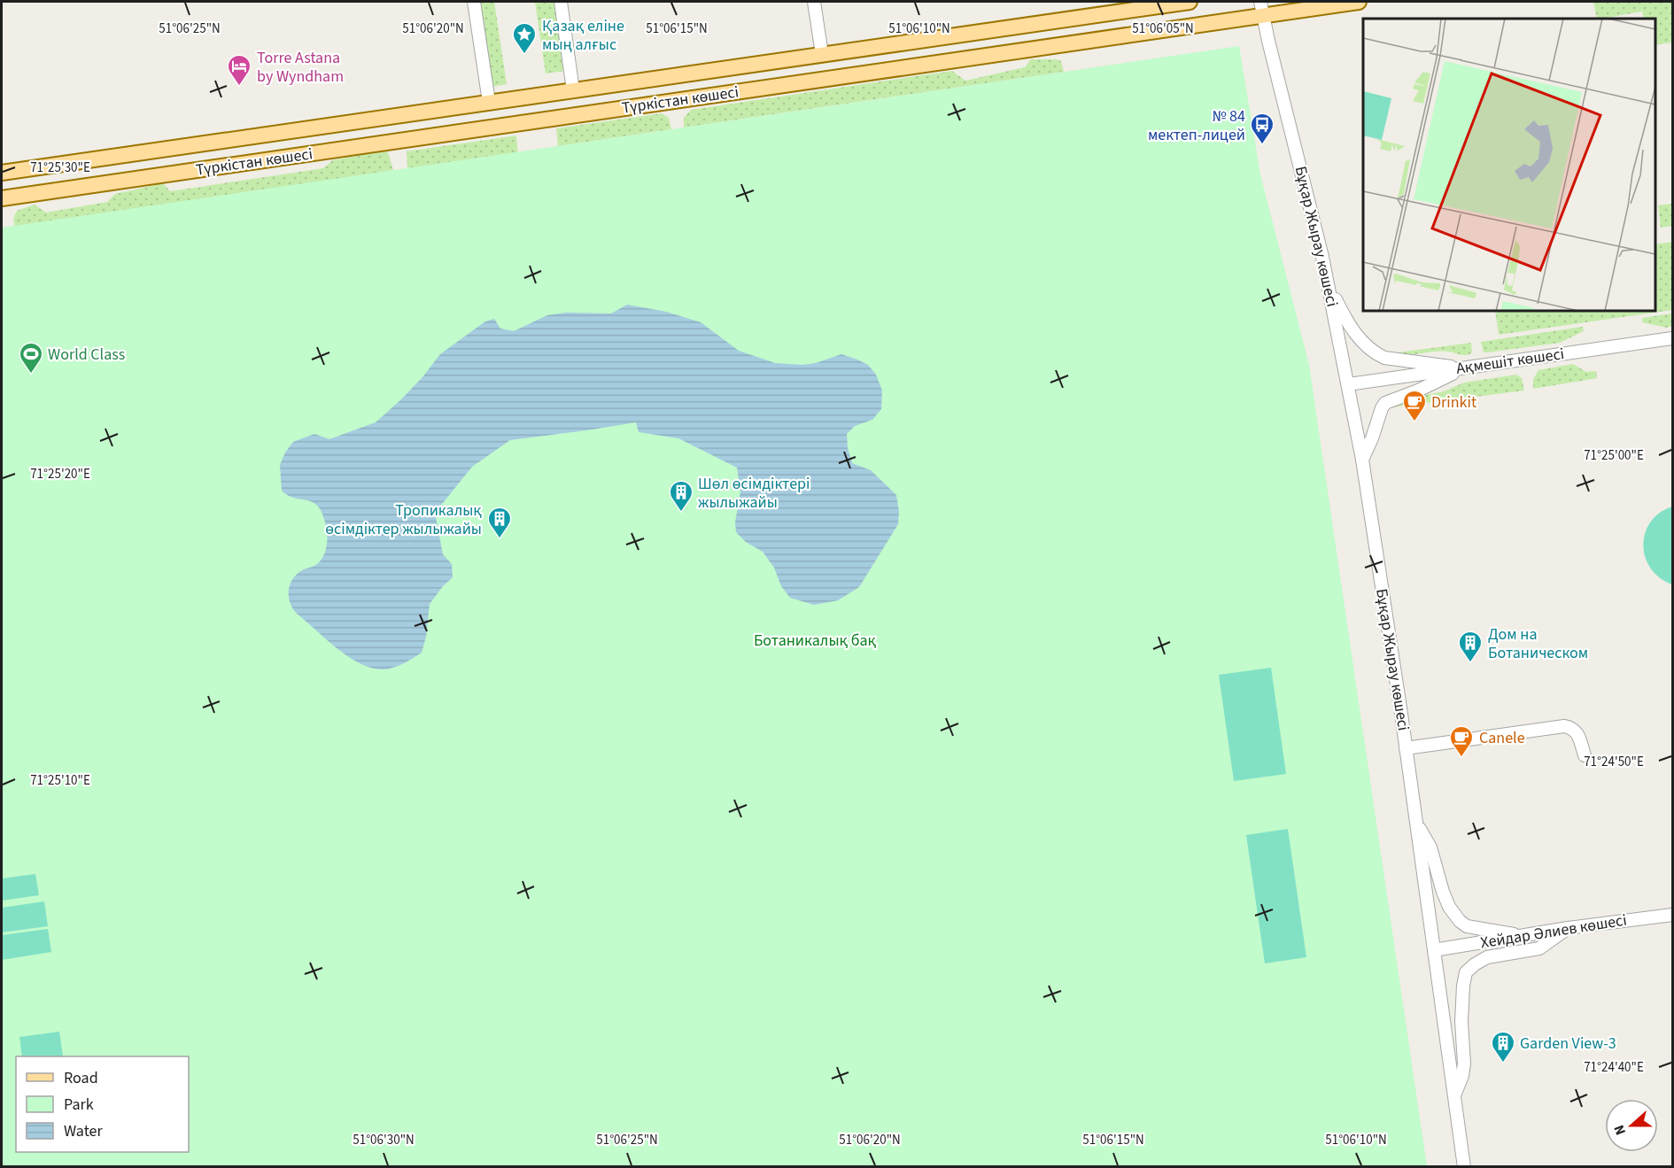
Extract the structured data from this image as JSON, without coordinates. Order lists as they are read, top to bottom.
{
  "streets": {
    "main road": ["Түркістан көшесі"],
    "street": ["Бұқар Жырау көшесі", "Ақмешіт көшесі", "Хейдар Әлиев көшесі"]
  },
  "crossings": [
    ["Түркістан көшесі", "Бұқар Жырау көшесі"],
    ["Бұқар Жырау көшесі", "Ақмешіт көшесі"],
    ["Бұқар Жырау көшесі", "Хейдар Әлиев көшесі"]
  ],
  "parks": ["Ботаникалық бақ"],
  "places": {
    "place": ["Қазақ еліне мың алғыс"],
    "hotel": ["Torre Astana by Wyndham"],
    "bus stop": ["№ 84 мектеп-лицей"],
    "sports": ["World Class"],
    "cafe": ["Drinkit", "Canele"],
    "building": [
      "Шөл өсімдіктері жылыжайы",
      "Тропикалық өсімдіктер жылыжайы",
      "Дом на Ботаническом",
      "Garden View-3"
    ]
  },
  "legend": ["Road", "Park", "Water"],
  "north": "left",
  "coordinates": [
    "51°06'25\"N",
    "51°06'20\"N",
    "51°06'15\"N",
    "51°06'10\"N",
    "51°06'05\"N",
    "71°25'30\"E",
    "71°25'00\"E",
    "71°25'20\"E",
    "71°24'50\"E",
    "71°25'10\"E",
    "71°24'40\"E",
    "51°06'30\"N"
  ]
}
